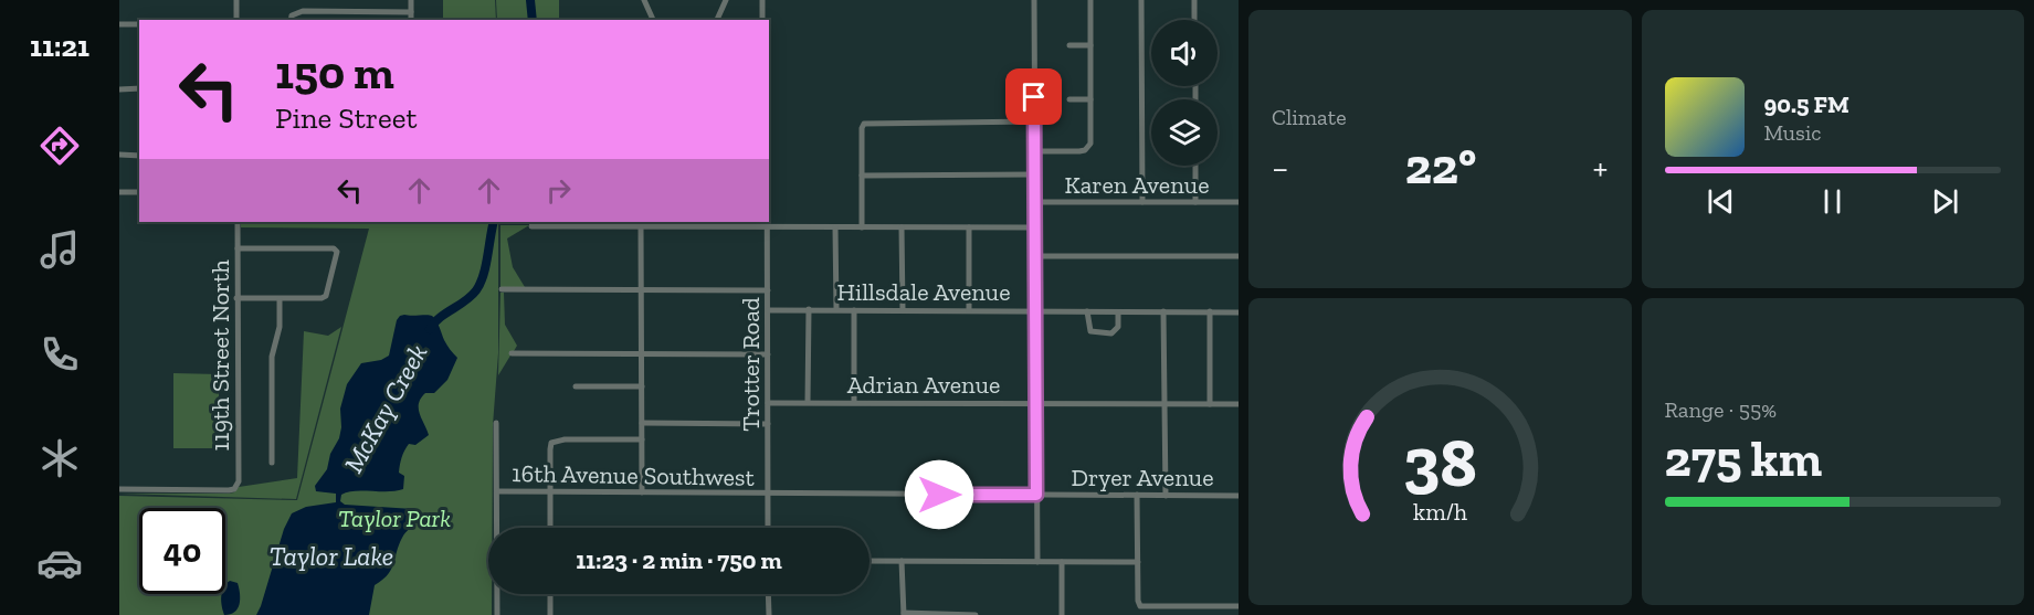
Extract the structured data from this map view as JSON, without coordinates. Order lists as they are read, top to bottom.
{
  "streets": {
    "street": [
      "Karen Avenue",
      "Hillsdale Avenue",
      "119th Street North",
      "Trotter Road",
      "Adrian Avenue",
      "16th Avenue Southwest",
      "Dryer Avenue"
    ]
  },
  "crossings": [
    ["Hillsdale Avenue", "Trotter Road"],
    ["Trotter Road", "Adrian Avenue"],
    ["Trotter Road", "16th Avenue Southwest"],
    ["Trotter Road", "Dryer Avenue"],
    ["16th Avenue Southwest", "Dryer Avenue"]
  ],
  "water": ["McKay Creek", "Taylor Lake"],
  "parks": ["Taylor Park"],
  "page": {
    "tabs": "11:21",
    "tile": [
      "Climate",
      ["Range · 55%", "275 km"]
    ],
    "turn": ["150 m", "Pine Street"],
    "song": ["90.5 FM", "Music"],
    "heat": ["−", "22°", "+"],
    "limit": "40",
    "trip": "11:23 · 2 min · 750 m",
    "gauge": ["38", "km/h"]
  }
}
